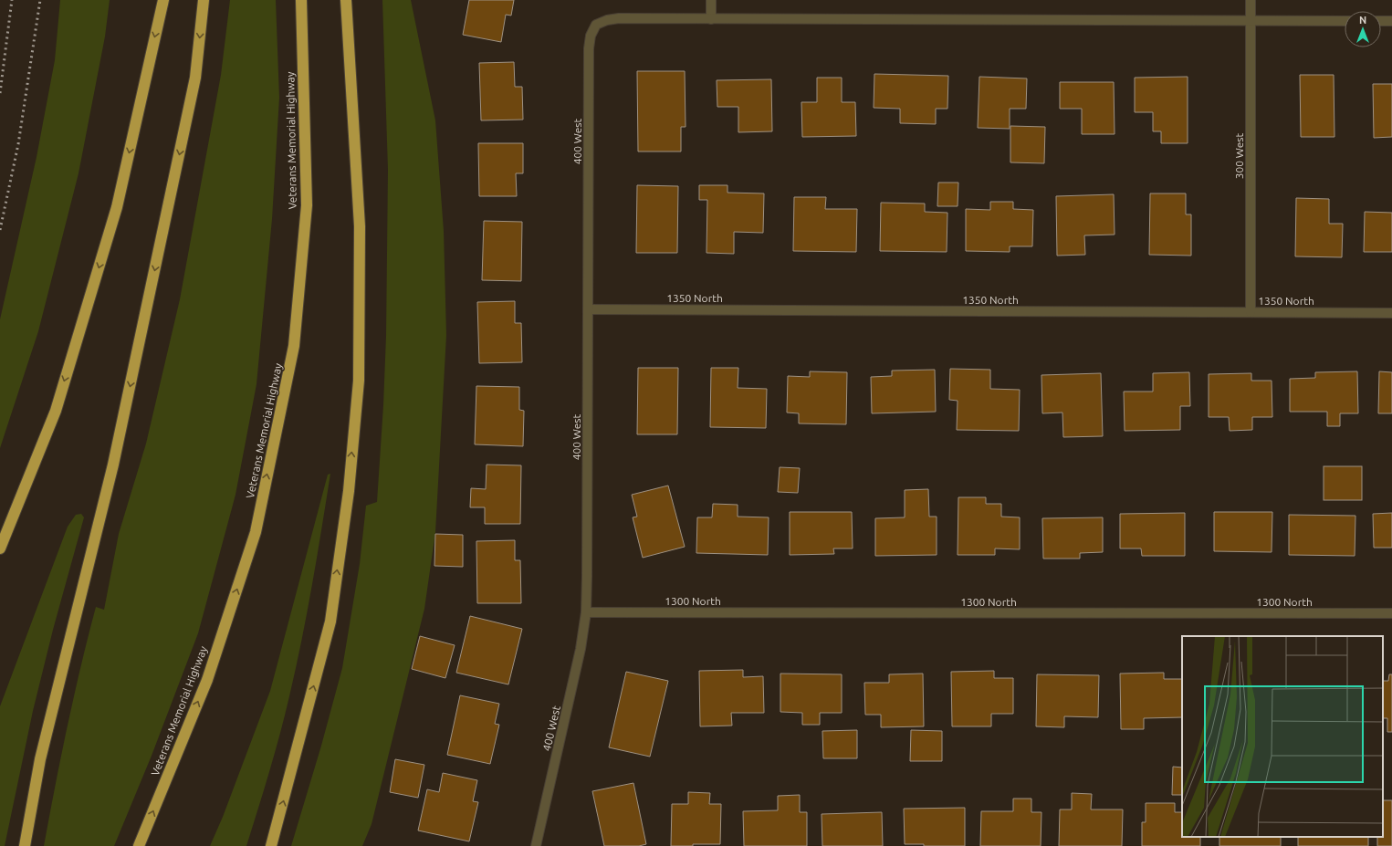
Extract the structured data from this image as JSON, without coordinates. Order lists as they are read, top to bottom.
{
  "streets": {
    "highway": ["Veterans Memorial Highway"],
    "street": [
      "400 West",
      "300 West",
      "1350 North",
      "1300 North"
    ]
  },
  "crossings": [
    ["400 West", "1350 North"],
    ["400 West", "1300 North"],
    ["300 West", "1350 North"]
  ],
  "north": "top"
}
